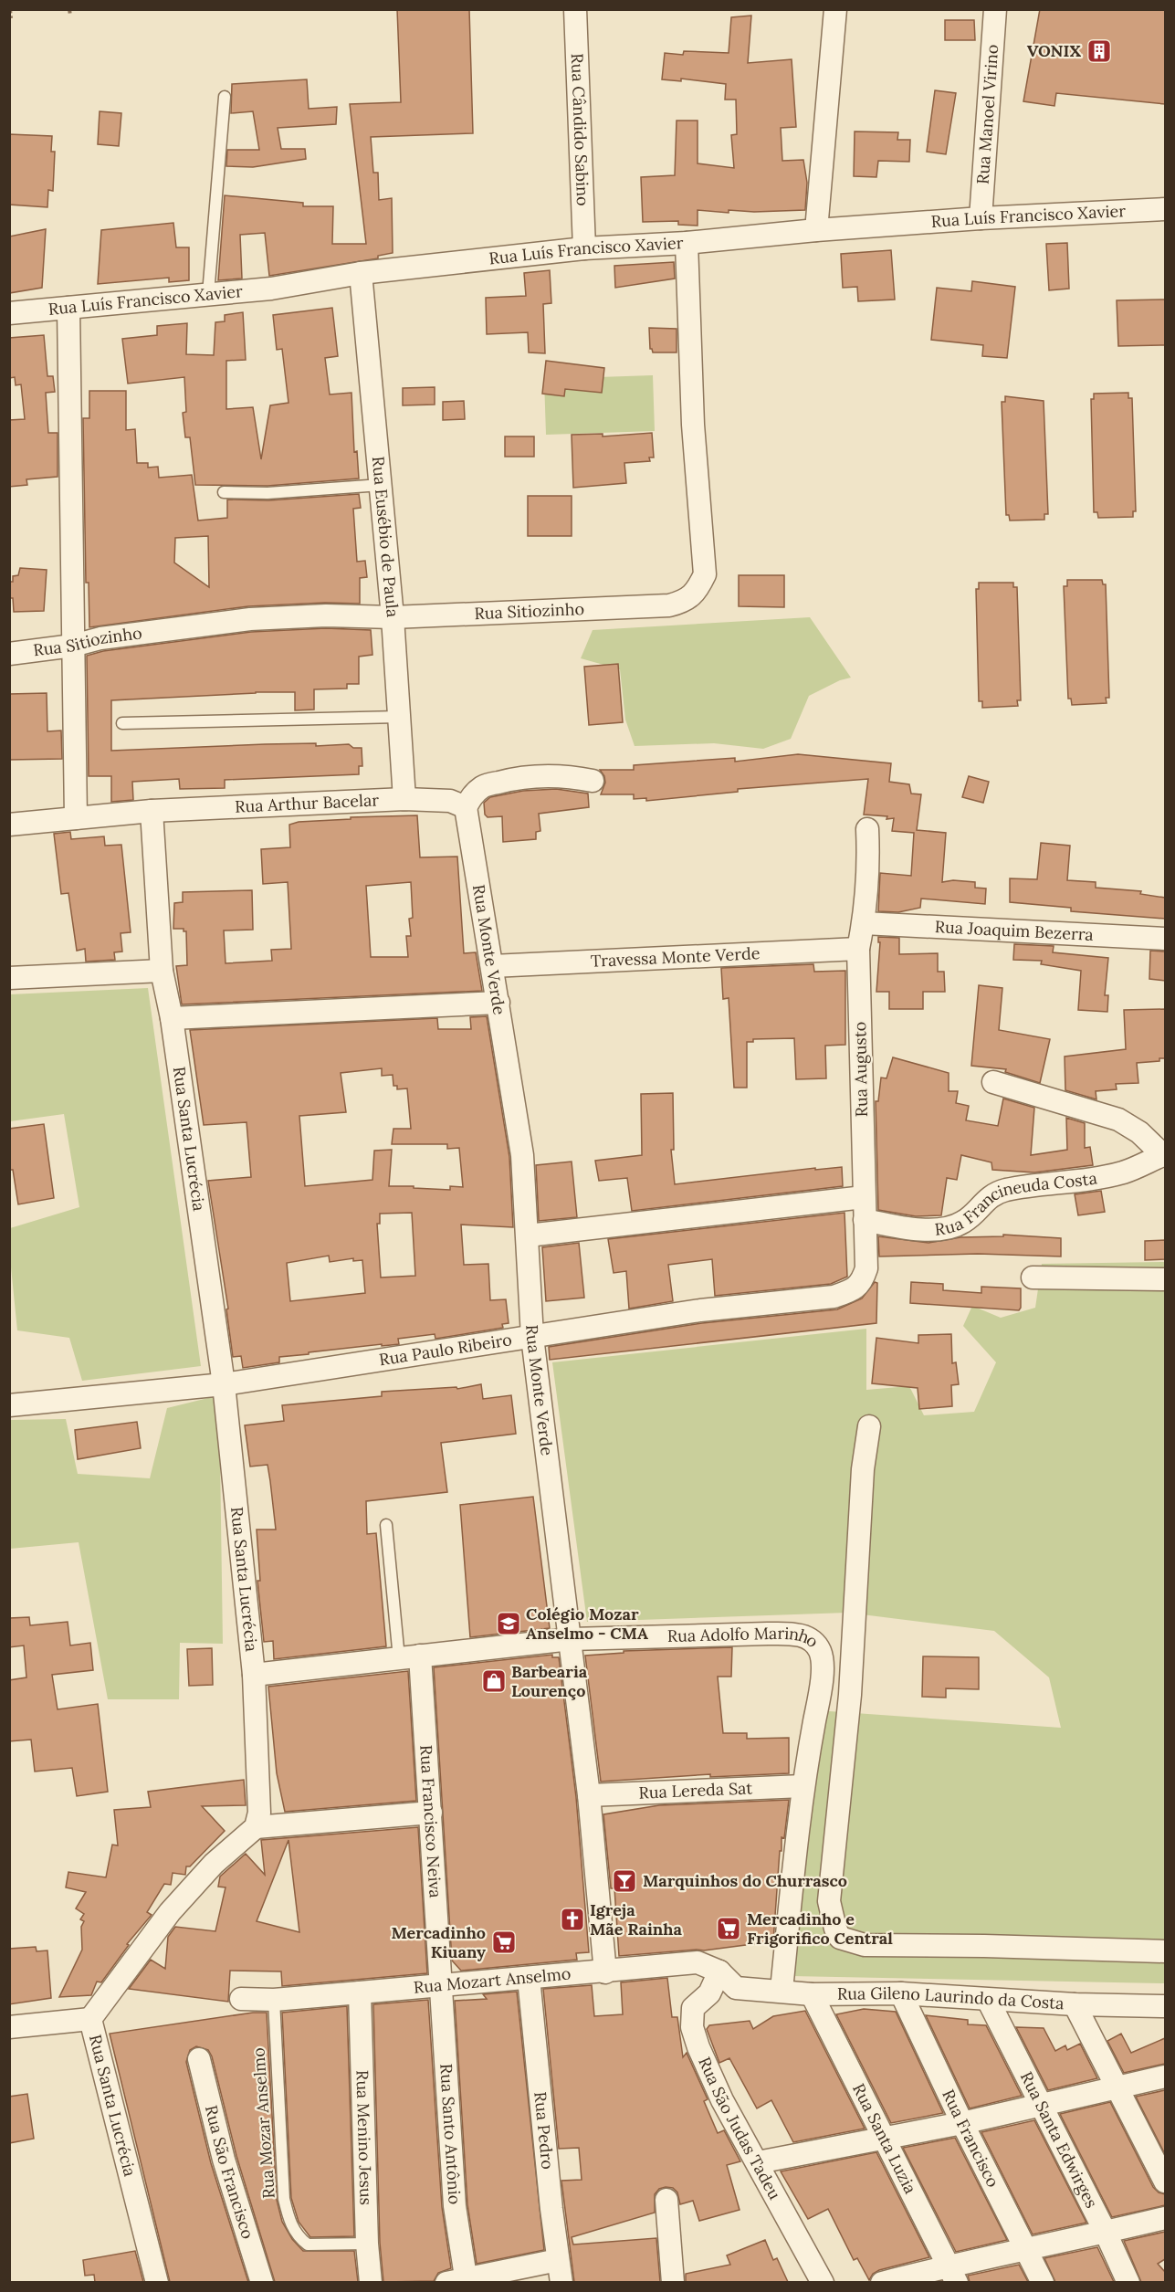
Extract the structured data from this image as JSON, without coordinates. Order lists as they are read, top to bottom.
{
  "streets": {
    "street": [
      "Rua Manoel Virino",
      "Rua Cândido Sabino",
      "Rua Luís Francisco Xavier",
      "Rua Eusébio de Paula",
      "Rua Sitiozinho",
      "Rua Arthur Bacelar",
      "Rua Joaquim Bezerra",
      "Rua Monte Verde",
      "Travessa Monte Verde",
      "Rua Augusto",
      "Rua Santa Lucrécia",
      "Rua Francineuda Costa",
      "Rua Paulo Ribeiro",
      "Rua Adolfo Marinho",
      "Rua Lereda Sat",
      "Rua Francisco Neiva",
      "Rua Mozart Anselmo",
      "Rua Gileno Laurindo da Costa",
      "Rua São Judas Tadeu",
      "Rua Pedro",
      "Rua Santo Antônio",
      "Rua Menino Jesus",
      "Rua Santa Luzia",
      "Rua Francisco",
      "Rua Santa Edwirges",
      "Rua São Francisco"
    ],
    "lane": ["Rua Mozar Anselmo"]
  },
  "crossings": [
    ["Rua Manoel Virino", "Rua Luís Francisco Xavier"],
    ["Rua Cândido Sabino", "Rua Luís Francisco Xavier"],
    ["Rua Luís Francisco Xavier", "Rua Eusébio de Paula"],
    ["Rua Luís Francisco Xavier", "Rua Sitiozinho"],
    ["Rua Eusébio de Paula", "Rua Sitiozinho"],
    ["Rua Eusébio de Paula", "Rua Arthur Bacelar"],
    ["Rua Arthur Bacelar", "Rua Monte Verde"],
    ["Rua Arthur Bacelar", "Rua Santa Lucrécia"],
    ["Rua Joaquim Bezerra", "Rua Augusto"],
    ["Rua Monte Verde", "Travessa Monte Verde"],
    ["Rua Monte Verde", "Rua Paulo Ribeiro"],
    ["Rua Monte Verde", "Rua Adolfo Marinho"],
    ["Rua Monte Verde", "Rua Lereda Sat"],
    ["Rua Monte Verde", "Rua Mozart Anselmo"],
    ["Travessa Monte Verde", "Rua Augusto"],
    ["Rua Augusto", "Rua Francineuda Costa"],
    ["Rua Augusto", "Rua Paulo Ribeiro"],
    ["Rua Santa Lucrécia", "Rua Paulo Ribeiro"],
    ["Rua Santa Lucrécia", "Rua Adolfo Marinho"],
    ["Rua Adolfo Marinho", "Rua Lereda Sat"],
    ["Rua Adolfo Marinho", "Rua Francisco Neiva"],
    ["Rua Adolfo Marinho", "Rua Gileno Laurindo da Costa"],
    ["Rua Francisco Neiva", "Rua Mozart Anselmo"],
    ["Rua Francisco Neiva", "Rua Santo Antônio"],
    ["Rua Mozart Anselmo", "Rua Gileno Laurindo da Costa"],
    ["Rua Mozart Anselmo", "Rua Mozar Anselmo"],
    ["Rua Mozart Anselmo", "Rua São Judas Tadeu"],
    ["Rua Mozart Anselmo", "Rua Pedro"],
    ["Rua Mozart Anselmo", "Rua Santo Antônio"],
    ["Rua Mozart Anselmo", "Rua Menino Jesus"],
    ["Rua Gileno Laurindo da Costa", "Rua Santa Luzia"],
    ["Rua Gileno Laurindo da Costa", "Rua Francisco"],
    ["Rua Gileno Laurindo da Costa", "Rua Santa Edwirges"],
    ["Rua Mozar Anselmo", "Rua Menino Jesus"]
  ],
  "places": {
    "building": ["VONIX"],
    "school or university": ["Colégio Mozar Anselmo - CMA"],
    "shop": ["Barbearia Lourenço"],
    "bar": ["Marquinhos do Churrasco"],
    "church": ["Igreja Mãe Rainha"],
    "supermarket": ["Mercadinho e Frigorifico Central", "Mercadinho Kiuany"]
  }
}
